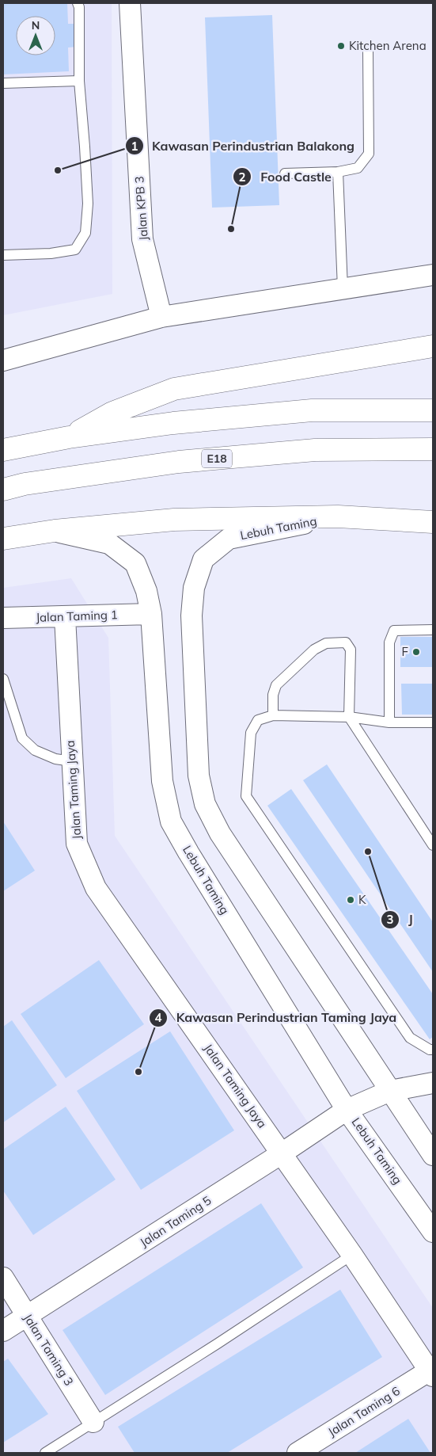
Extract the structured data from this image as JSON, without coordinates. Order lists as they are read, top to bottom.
{
  "streets": {
    "highway": ["E18"],
    "street": [
      "Jalan KPB 3",
      "Lebuh Taming",
      "Jalan Taming 1",
      "Jalan Taming Jaya",
      "Jalan Taming 5",
      "Jalan Taming 3",
      "Jalan Taming 6"
    ]
  },
  "crossings": [
    ["Lebuh Taming", "Jalan Taming 1"],
    ["Lebuh Taming", "Jalan Taming 5"],
    ["Jalan Taming 1", "Jalan Taming Jaya"],
    ["Jalan Taming Jaya", "Jalan Taming 5"],
    ["Jalan Taming Jaya", "Jalan Taming 6"],
    ["Jalan Taming 5", "Jalan Taming 3"]
  ],
  "places": [
    "Kitchen Arena",
    "Kawasan Perindustrian Balakong",
    "Food Castle",
    "F",
    "J",
    "K",
    "Kawasan Perindustrian Taming Jaya"
  ],
  "north": "top"
}
